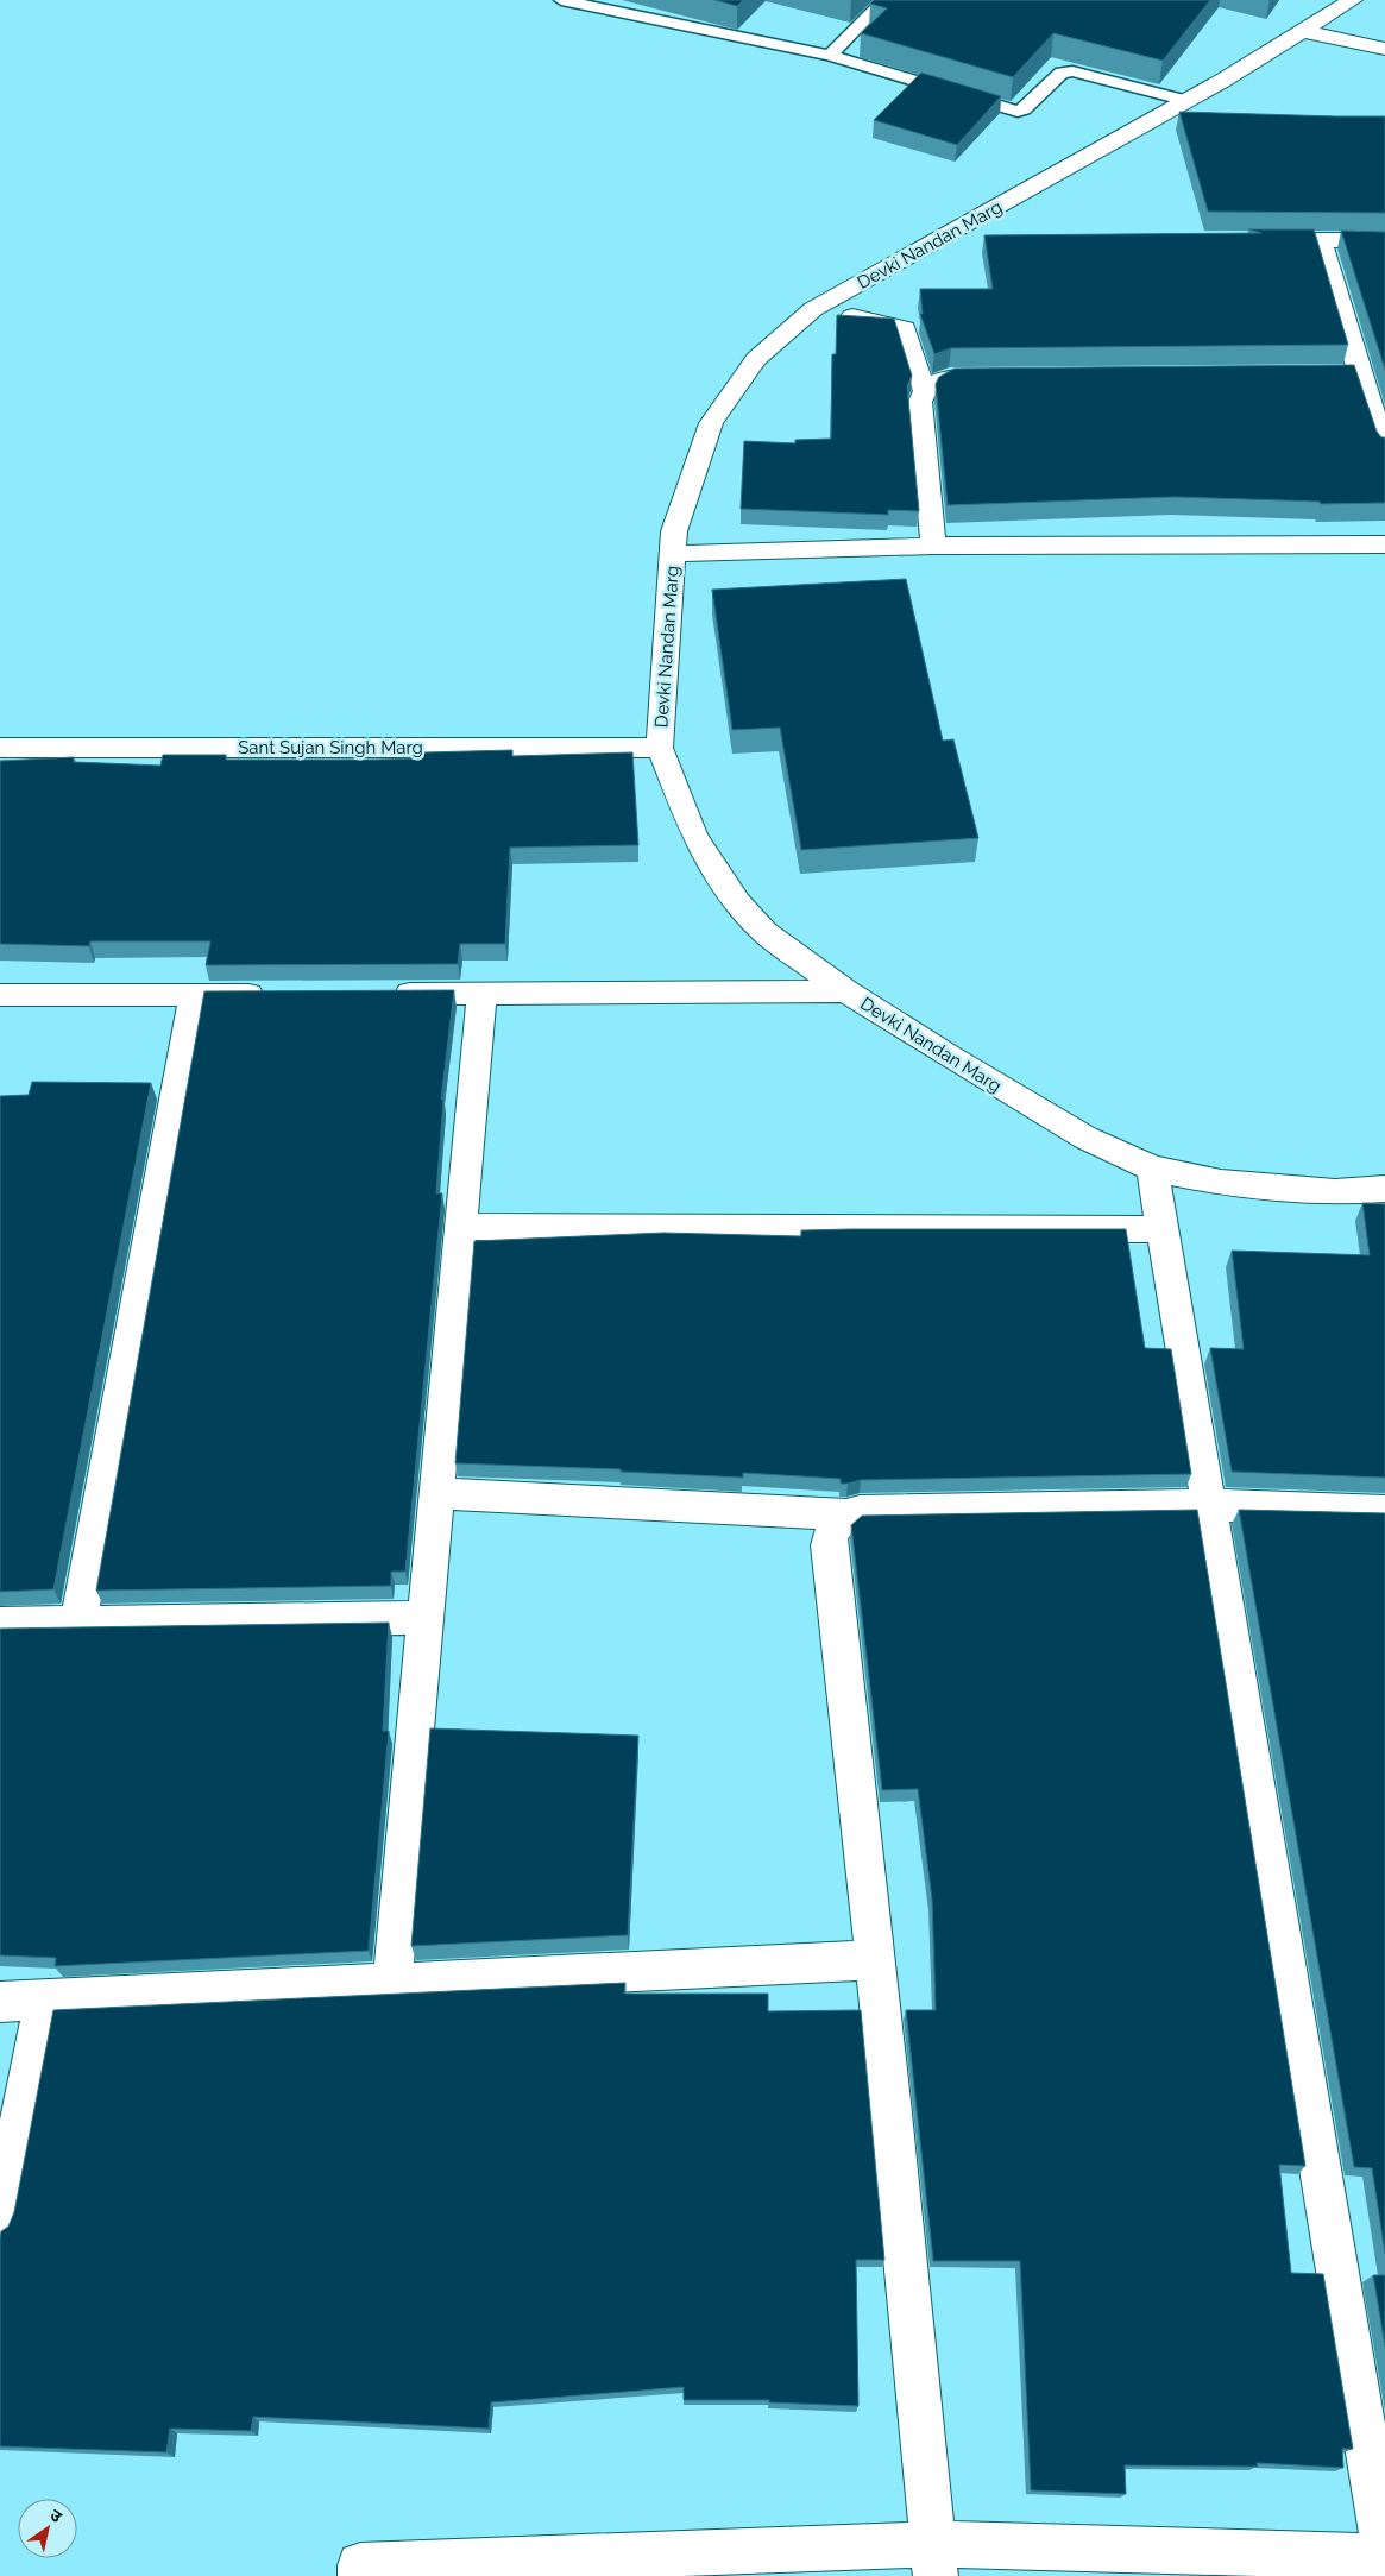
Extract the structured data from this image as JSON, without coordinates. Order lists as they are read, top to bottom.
{
  "streets": {
    "street": ["Devki Nandan Marg", "Sant Sujan Singh Marg"]
  },
  "crossings": [
    ["Devki Nandan Marg", "Sant Sujan Singh Marg"]
  ],
  "north": "top right"
}
